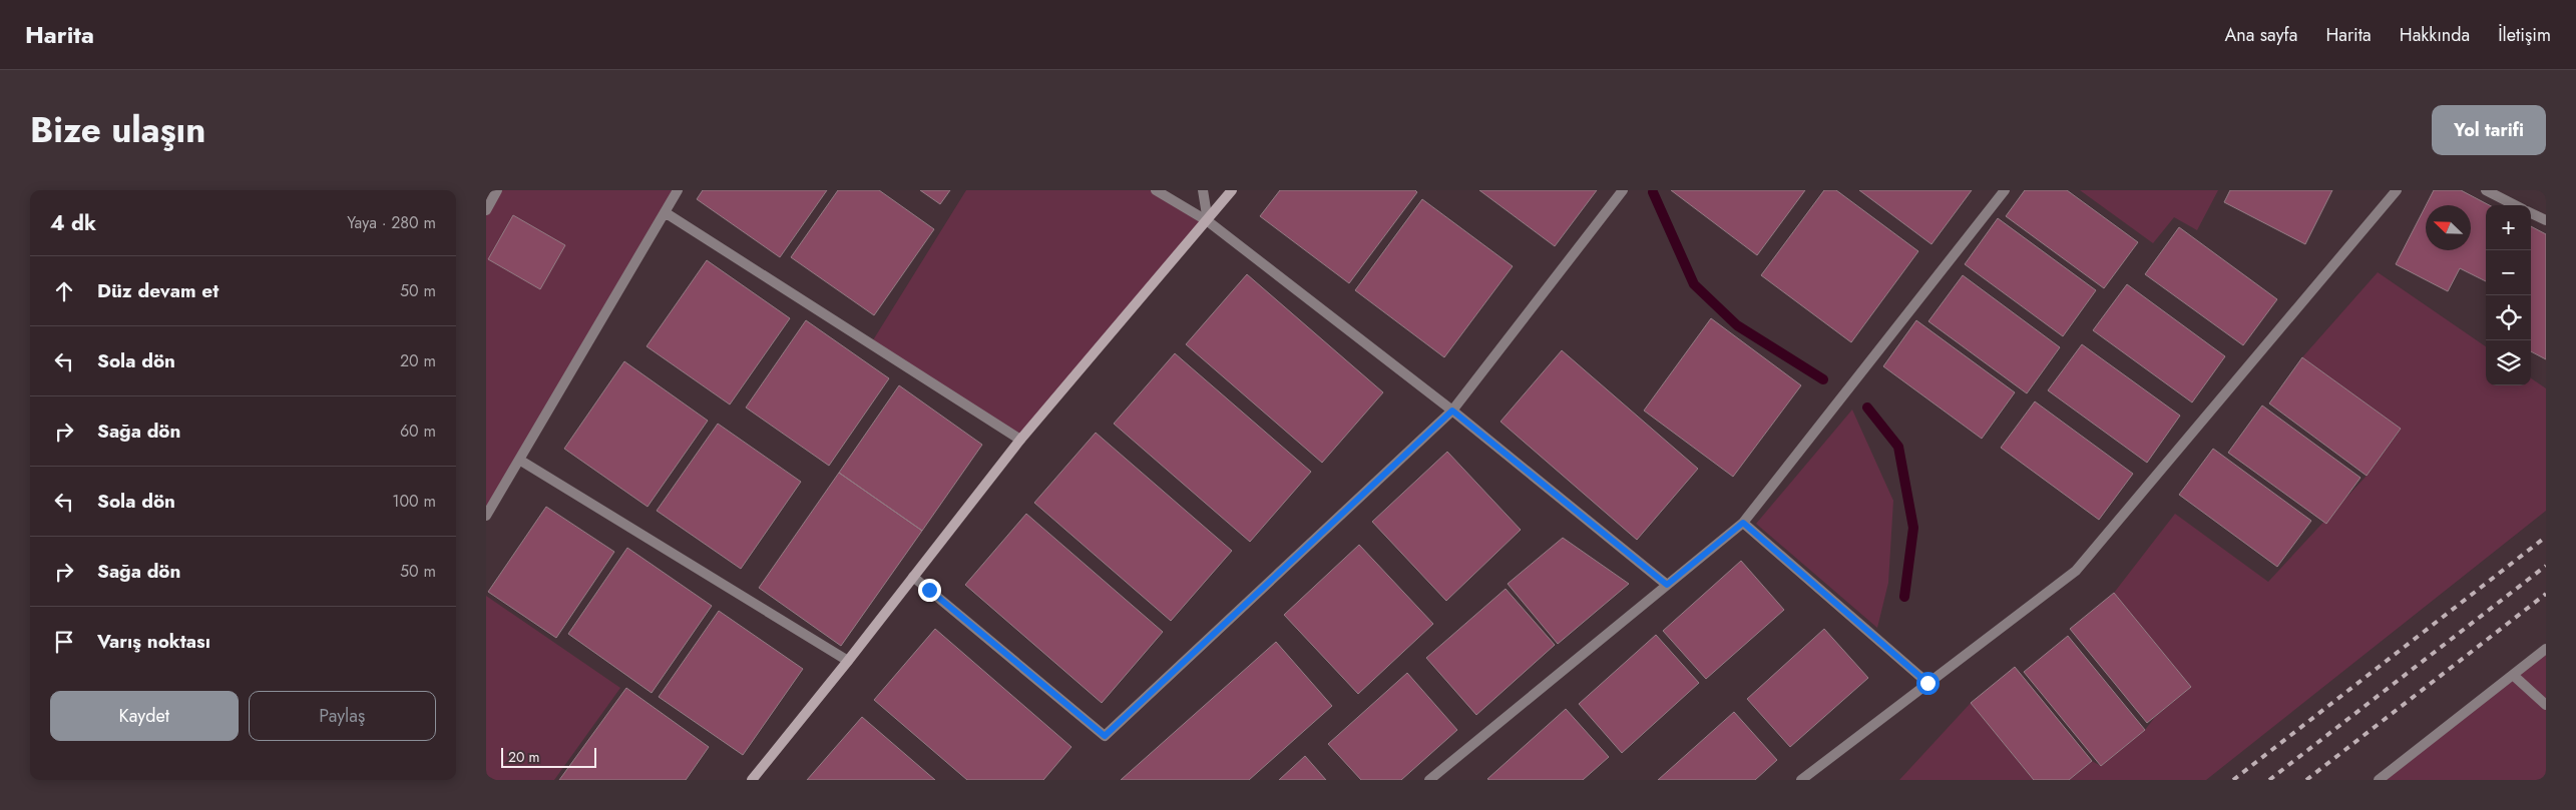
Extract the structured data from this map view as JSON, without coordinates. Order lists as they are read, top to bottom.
{
  "scale_bar": "20 m",
  "north": "top left",
  "page": {
    "header": "Harita",
    "nav": [
      "Ana sayfa",
      "Harita",
      "Hakkında",
      "İletişim"
    ],
    "title": "Bize ulaşın",
    "buttons": [
      "Yol tarifi",
      ["Kaydet", "Paylaş"]
    ],
    "heading": ["4 dk", "Yaya · 280 m"],
    "map_buttons": ["+", "−"],
    "list": [
      ["Düz devam et", "50 m"],
      ["Sola dön", "20 m"],
      ["Sağa dön", "60 m"],
      ["Sola dön", "100 m"],
      ["Sağa dön", "50 m"],
      "Varış noktası"
    ],
    "scale": "20 m"
  }
}
